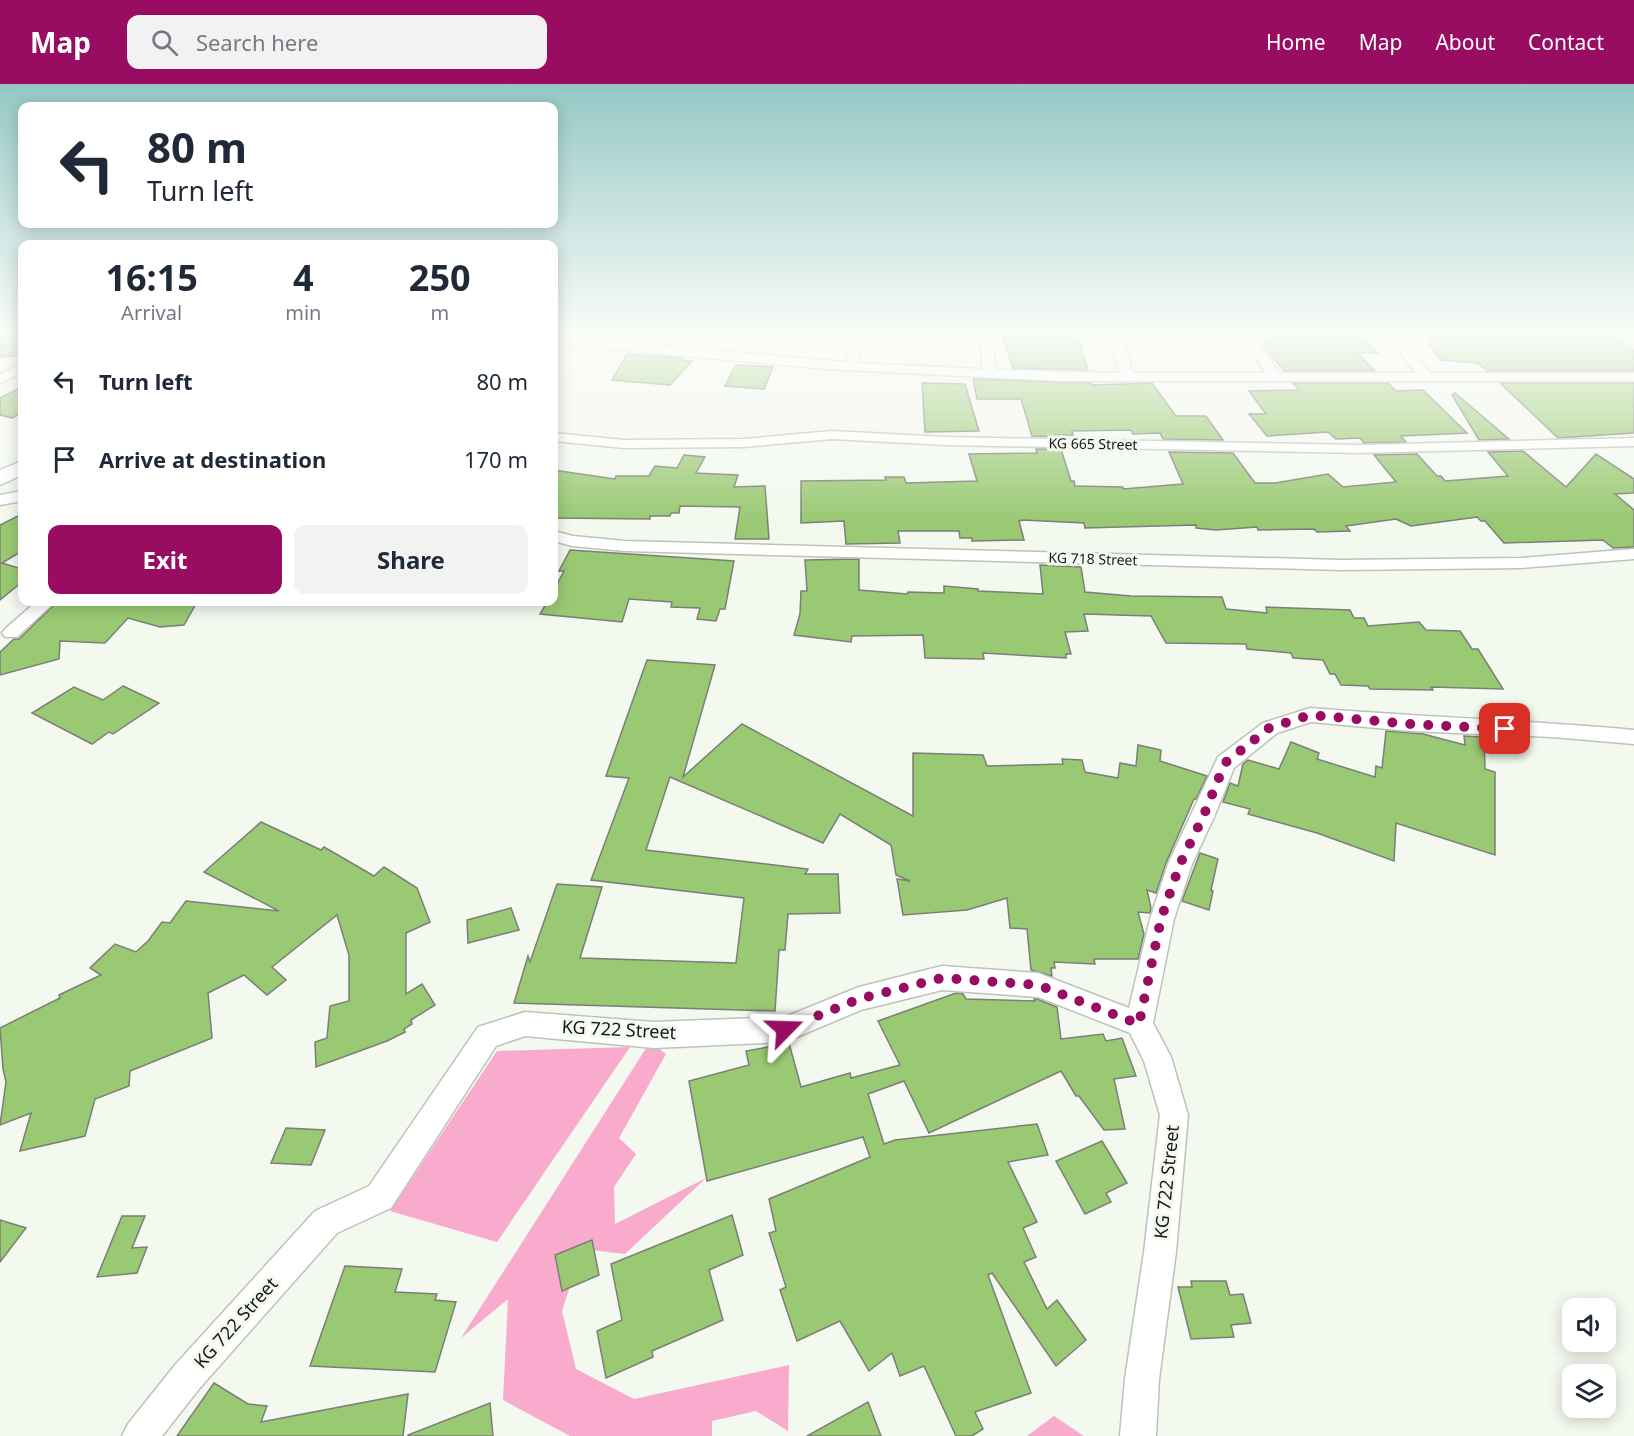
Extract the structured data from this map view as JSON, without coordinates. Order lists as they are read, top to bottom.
{
  "streets": {
    "street": ["KG 665 Street", "KG 718 Street", "KG 722 Street"]
  },
  "page": {
    "header": "Map",
    "search": "Search here",
    "nav": [
      "Home",
      "Map",
      "About",
      "Contact"
    ],
    "turn": ["80 m", "Turn left"],
    "eta": [
      "16:15",
      "Arrival",
      "4",
      "min",
      "250",
      "m"
    ],
    "list": [
      {
        "name": "Turn left",
        "value": "80 m"
      },
      {
        "name": "Arrive at destination",
        "value": "170 m"
      }
    ],
    "buttons": ["Exit", "Share"]
  }
}
